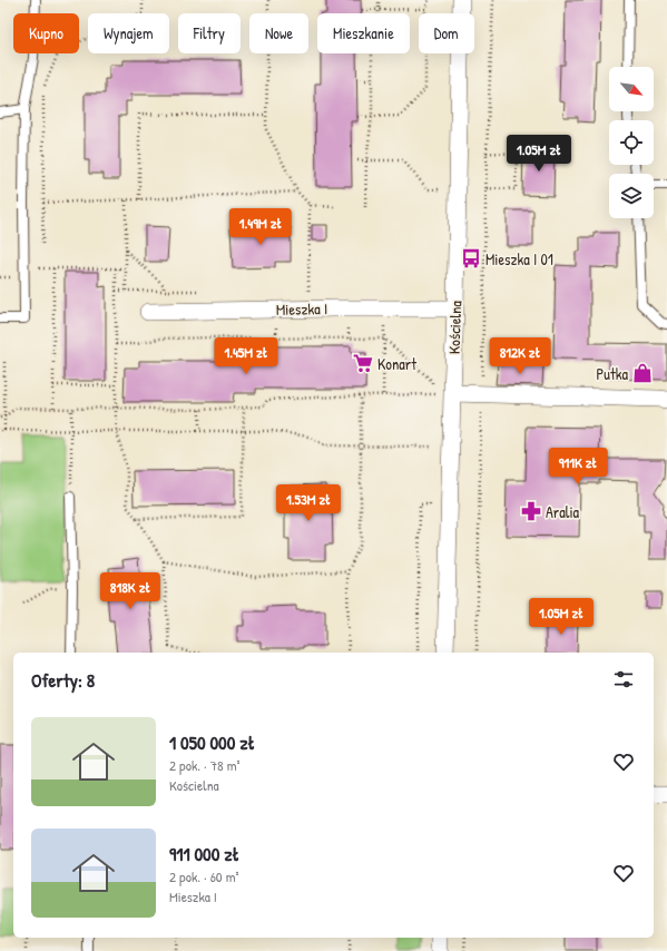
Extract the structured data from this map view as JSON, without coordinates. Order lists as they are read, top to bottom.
{
  "streets": {
    "street": ["Mieszka I", "Kościelna"]
  },
  "crossings": [
    ["Mieszka I", "Kościelna"]
  ],
  "places": {
    "bus stop": ["Mieszka I 01"],
    "supermarket": ["Konart"],
    "shop": ["Putka"],
    "pharmacy": ["Aralia"]
  },
  "north": "bottom right",
  "page": {
    "chip": [
      "Kupno",
      "Wynajem",
      "Filtry",
      "Nowe",
      "Mieszkanie",
      "Dom"
    ],
    "price": [
      "1.05M zł",
      "1.49M zł",
      "1.45M zł",
      "812K zł",
      "911K zł",
      "1.53M zł",
      "818K zł",
      "1.05M zł"
    ],
    "heading": "Oferty: 8",
    "list": [
      {
        "name": "1 050 000 zł",
        "note": "2 pok. · 78 m² · Kościelna"
      },
      {
        "name": "911 000 zł",
        "note": "2 pok. · 60 m² · Mieszka I"
      }
    ]
  }
}
